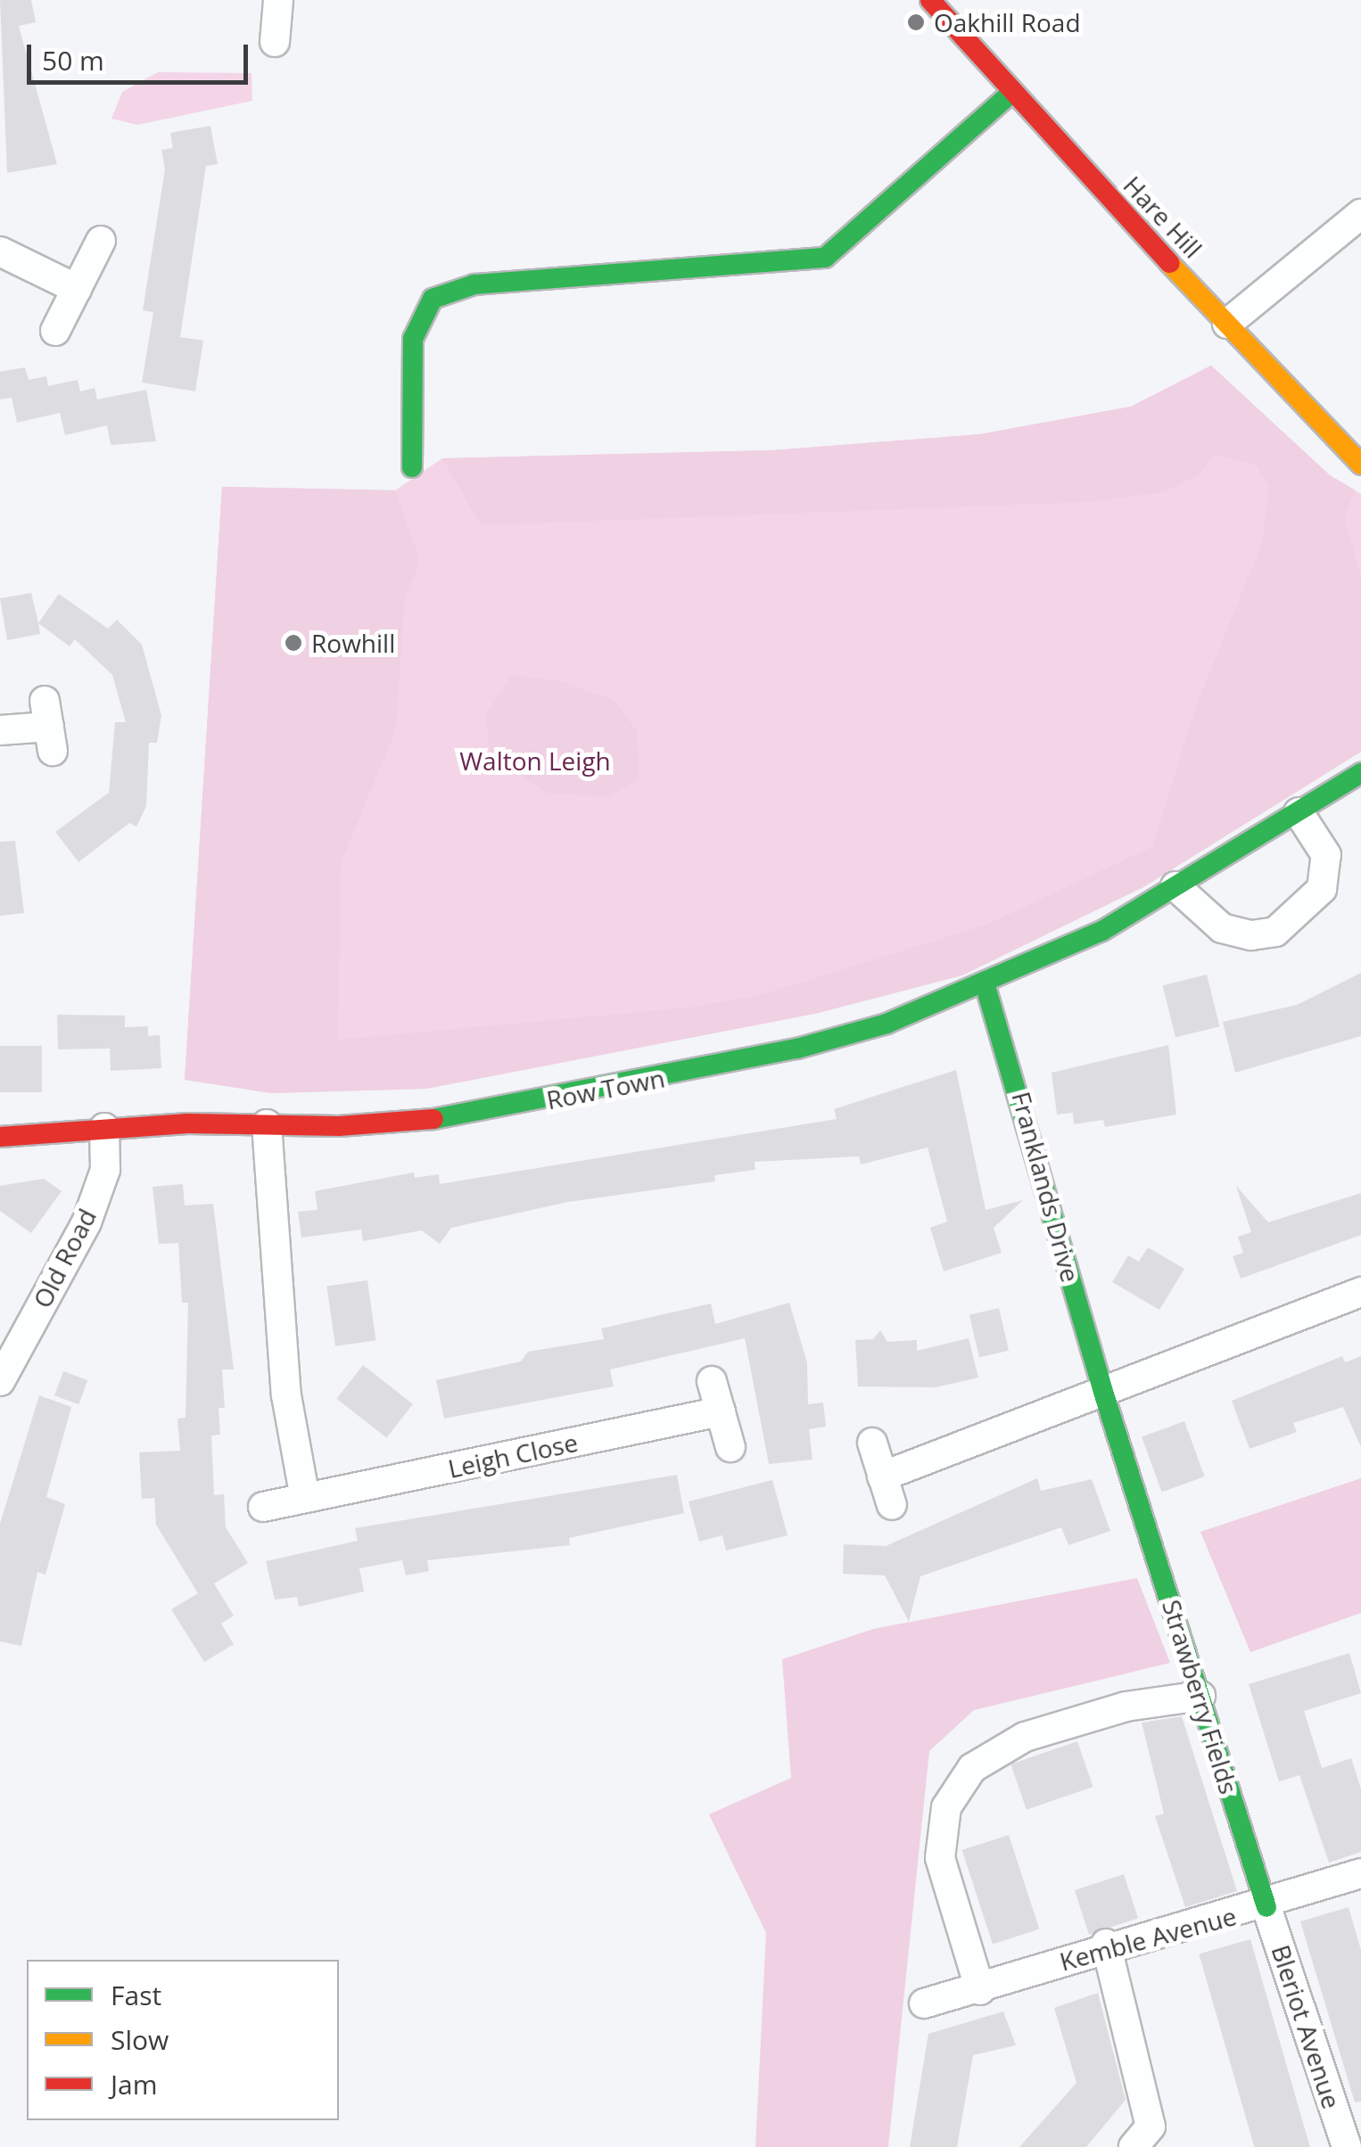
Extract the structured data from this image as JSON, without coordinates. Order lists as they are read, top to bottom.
{
  "streets": {
    "street": [
      "Hare Hill",
      "Row Town",
      "Franklands Drive",
      "Old Road",
      "Leigh Close",
      "Strawberry Fields",
      "Kemble Avenue",
      "Bleriot Avenue"
    ]
  },
  "crossings": [
    ["Row Town", "Franklands Drive"],
    ["Row Town", "Old Road"],
    ["Franklands Drive", "Strawberry Fields"],
    ["Strawberry Fields", "Kemble Avenue"],
    ["Strawberry Fields", "Bleriot Avenue"],
    ["Kemble Avenue", "Bleriot Avenue"]
  ],
  "parks": ["Walton Leigh"],
  "places": ["Oakhill Road", "Rowhill"],
  "legend": ["Fast", "Slow", "Jam"],
  "scale_bar": "50 m"
}
